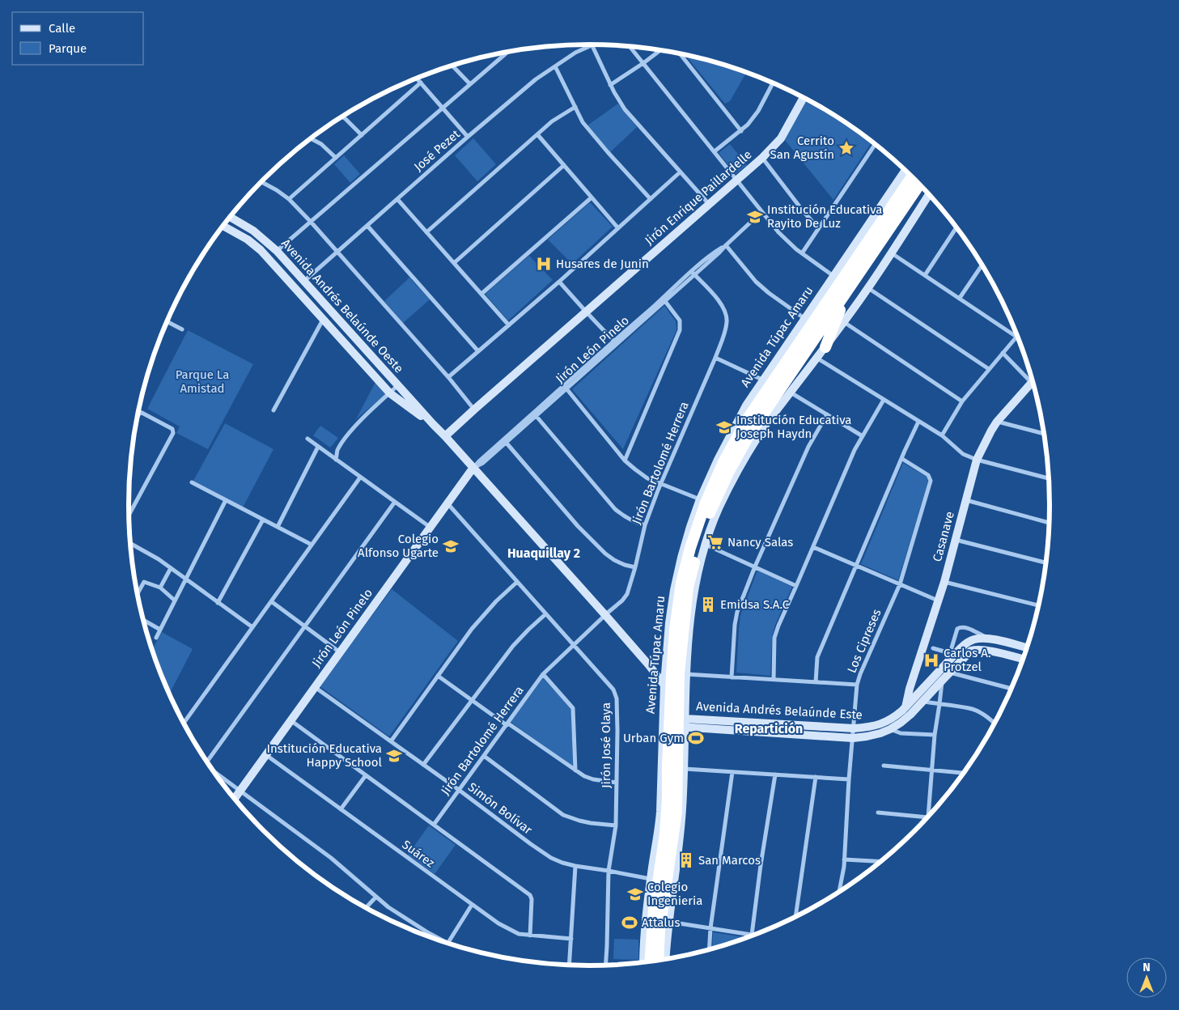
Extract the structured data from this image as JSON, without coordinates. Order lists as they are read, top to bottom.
{
  "streets": {
    "highway": ["Avenida Túpac Amaru"],
    "street": [
      "José Pezet",
      "Jirón Enrique Paillardelle",
      "Avenida Andrés Belaúnde Oeste",
      "Jirón León Pinelo",
      "Jirón Bartolomé Herrera",
      "Casanave",
      "Los Cipreses",
      "Avenida Andrés Belaúnde Este",
      "Jirón José Olaya",
      "Simón Bolívar",
      "Suárez"
    ]
  },
  "crossings": [
    ["José Pezet", "Avenida Andrés Belaúnde Oeste"],
    ["Jirón Enrique Paillardelle", "Avenida Andrés Belaúnde Oeste"],
    ["Avenida Andrés Belaúnde Oeste", "Avenida Túpac Amaru"],
    ["Avenida Andrés Belaúnde Oeste", "Jirón León Pinelo"],
    ["Avenida Andrés Belaúnde Oeste", "Jirón Bartolomé Herrera"],
    ["Avenida Túpac Amaru", "Avenida Andrés Belaúnde Este"],
    ["Avenida Túpac Amaru", "Simón Bolívar"],
    ["Jirón León Pinelo", "Jirón Bartolomé Herrera"],
    ["Jirón León Pinelo", "Jirón José Olaya"],
    ["Jirón León Pinelo", "Simón Bolívar"],
    ["Jirón León Pinelo", "Suárez"],
    ["Jirón Bartolomé Herrera", "Jirón José Olaya"],
    ["Jirón Bartolomé Herrera", "Simón Bolívar"],
    ["Casanave", "Avenida Andrés Belaúnde Este"],
    ["Los Cipreses", "Avenida Andrés Belaúnde Este"],
    ["Jirón José Olaya", "Simón Bolívar"]
  ],
  "districts": ["Huaquillay 2", "Repartición"],
  "parks": ["Parque La Amistad"],
  "places": {
    "place": ["Cerrito San Agustín"],
    "school or university": [
      "Institución Educativa Rayito De Luz",
      "Institución Educativa Joseph Haydn",
      "Colegio Alfonso Ugarte",
      "Institución Educativa Happy School",
      "Colegio Ingenieria"
    ],
    "hospital": ["Husares de Junin", "Carlos A. Protzel"],
    "supermarket": ["Nancy Salas"],
    "building": ["Emidsa S.A.C", "San Marcos"],
    "sports": ["Urban Gym", "Attalus"]
  },
  "legend": ["Calle", "Parque"],
  "north": "top"
}
